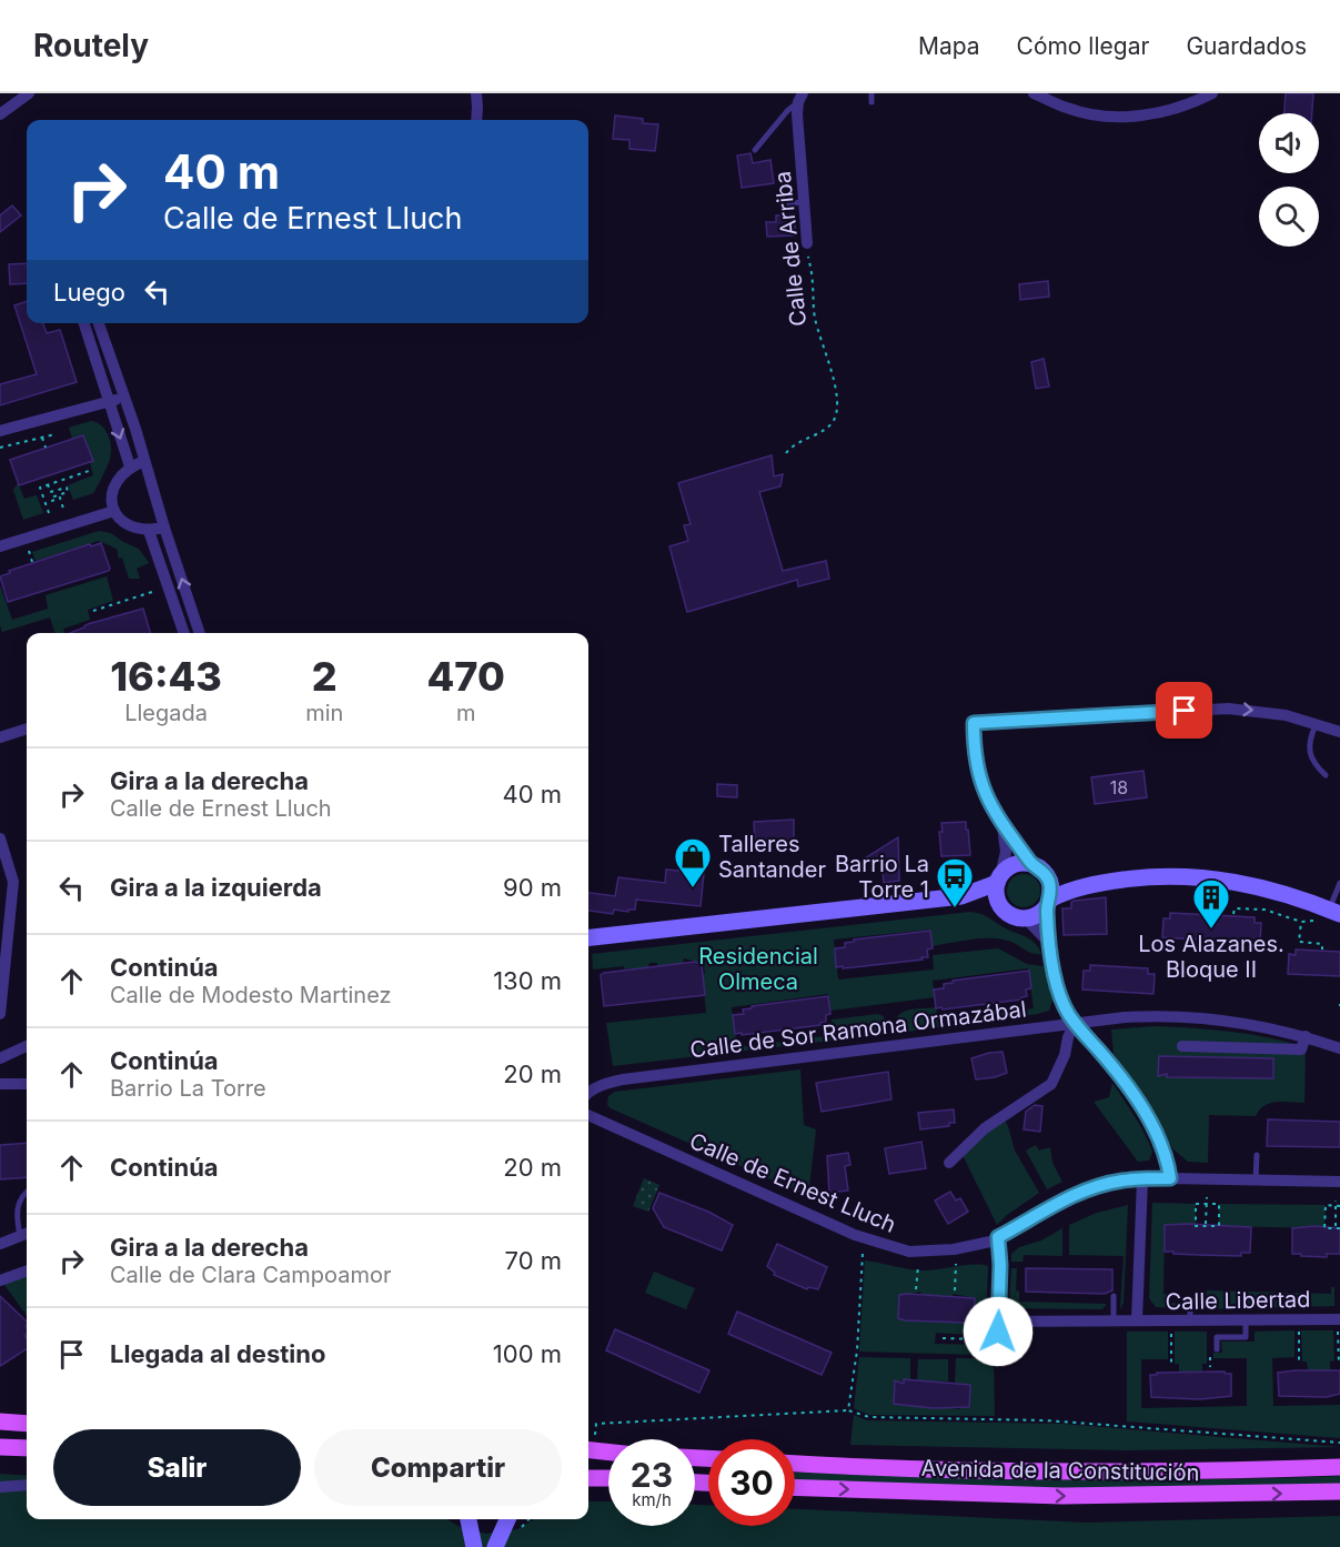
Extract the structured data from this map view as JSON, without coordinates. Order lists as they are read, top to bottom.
{
  "streets": {
    "main road": ["Avenida de la Constitución"],
    "street": [
      "Calle de Arriba",
      "Calle de Sor Ramona Ormazábal",
      "Calle de Ernest Lluch",
      "Calle Libertad"
    ]
  },
  "crossings": [
    ["Calle de Ernest Lluch", "Calle Libertad"]
  ],
  "parks": ["Residencial Olmeca"],
  "places": {
    "shop": ["Talleres Santander"],
    "bus stop": ["Barrio La Torre 1"],
    "building": ["Los Alazanes. Bloque II"]
  },
  "house_numbers": ["18"],
  "page": {
    "header": "Routely",
    "nav": ["Mapa", "Cómo llegar", "Guardados"],
    "turn": ["40 m", "Calle de Ernest Lluch"],
    "then": "Luego",
    "eta": [
      "16:43",
      "Llegada",
      "2",
      "min",
      "470",
      "m"
    ],
    "list": [
      {
        "name": "Gira a la derecha",
        "note": "Calle de Ernest Lluch",
        "value": "40 m"
      },
      {
        "name": "Gira a la izquierda",
        "value": "90 m"
      },
      {
        "name": "Continúa",
        "note": "Calle de Modesto Martinez",
        "value": "130 m"
      },
      {
        "name": "Continúa",
        "note": "Barrio La Torre",
        "value": "20 m"
      },
      {
        "name": "Continúa",
        "value": "20 m"
      },
      {
        "name": "Gira a la derecha",
        "note": "Calle de Clara Campoamor",
        "value": "70 m"
      },
      {
        "name": "Llegada al destino",
        "value": "100 m"
      }
    ],
    "buttons": ["Salir", "Compartir"],
    "speed": "23 km/h",
    "limit": "30"
  }
}
